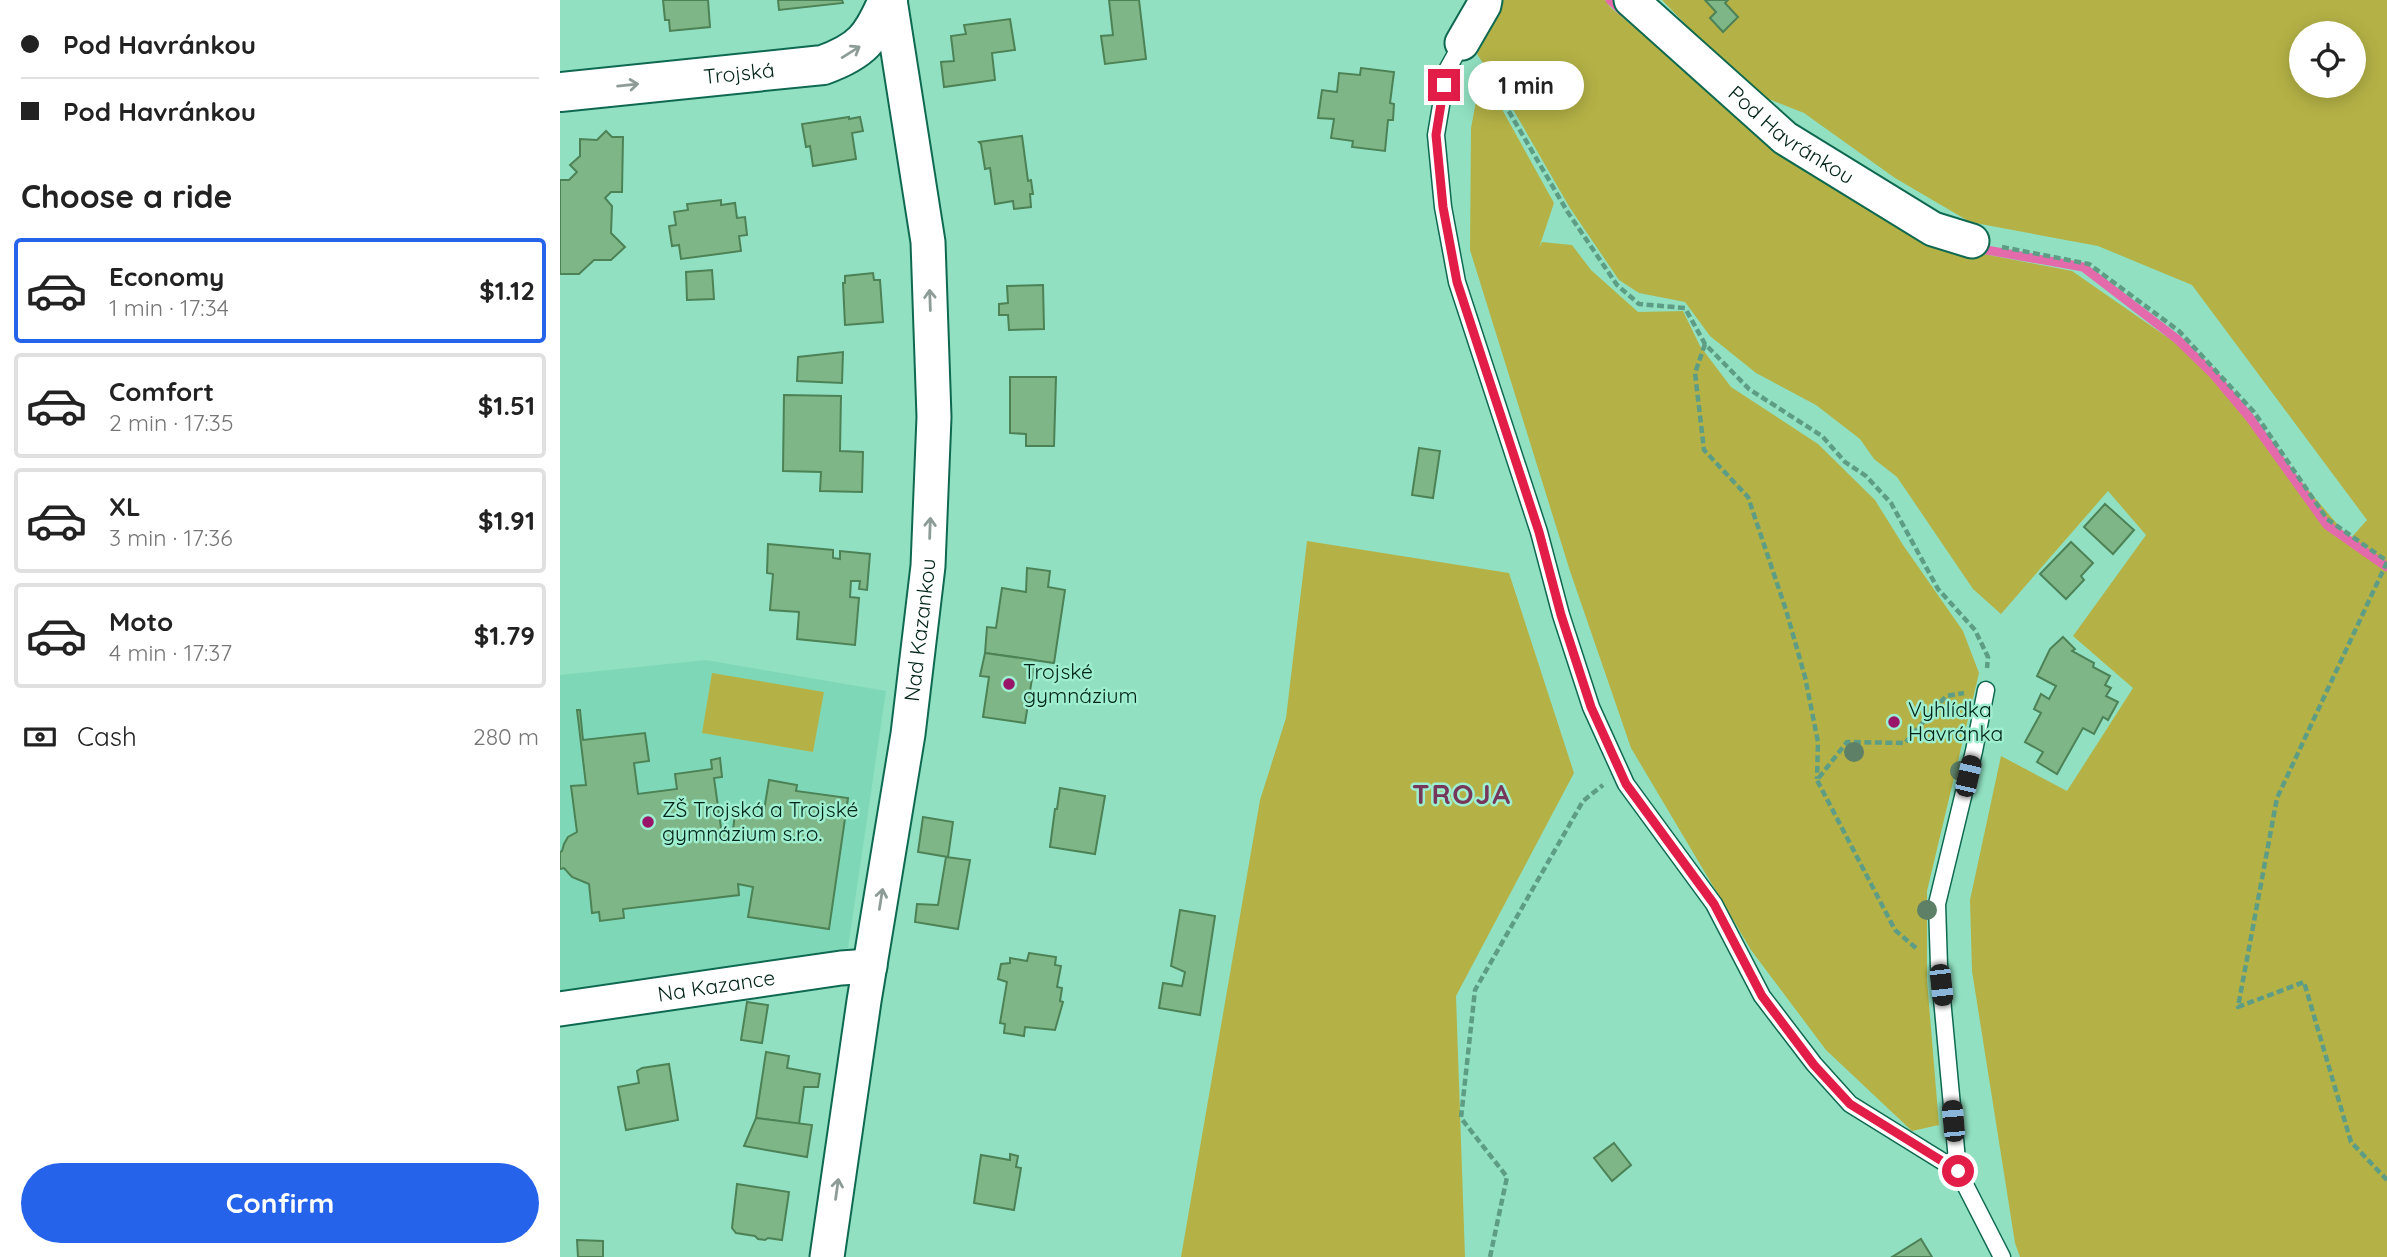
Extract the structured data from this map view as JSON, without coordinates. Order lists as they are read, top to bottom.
{
  "streets": {
    "street": [
      "Trojská",
      "Pod Havránkou",
      "Nad Kazankou",
      "Na Kazance"
    ]
  },
  "crossings": [
    ["Trojská", "Nad Kazankou"],
    ["Nad Kazankou", "Na Kazance"]
  ],
  "one_way": ["Trojská", "Nad Kazankou"],
  "districts": ["TROJA"],
  "places": ["Trojské gymnázium", "Vyhlídka Havránka", "ZŠ Trojská a Trojské gymnázium s.r.o."],
  "page": {
    "banner": ["Pod Havránkou", "Pod Havránkou"],
    "bubble": "1 min",
    "heading": "Choose a ride",
    "list": [
      {
        "name": "Economy",
        "note": "1 min · 17:34",
        "value": "$1.12"
      },
      {
        "name": "Comfort",
        "note": "2 min · 17:35",
        "value": "$1.51"
      },
      {
        "name": "XL",
        "note": "3 min · 17:36",
        "value": "$1.91"
      },
      {
        "name": "Moto",
        "note": "4 min · 17:37",
        "value": "$1.79"
      }
    ],
    "pay": ["Cash", "280 m"],
    "buttons": "Confirm"
  }
}
